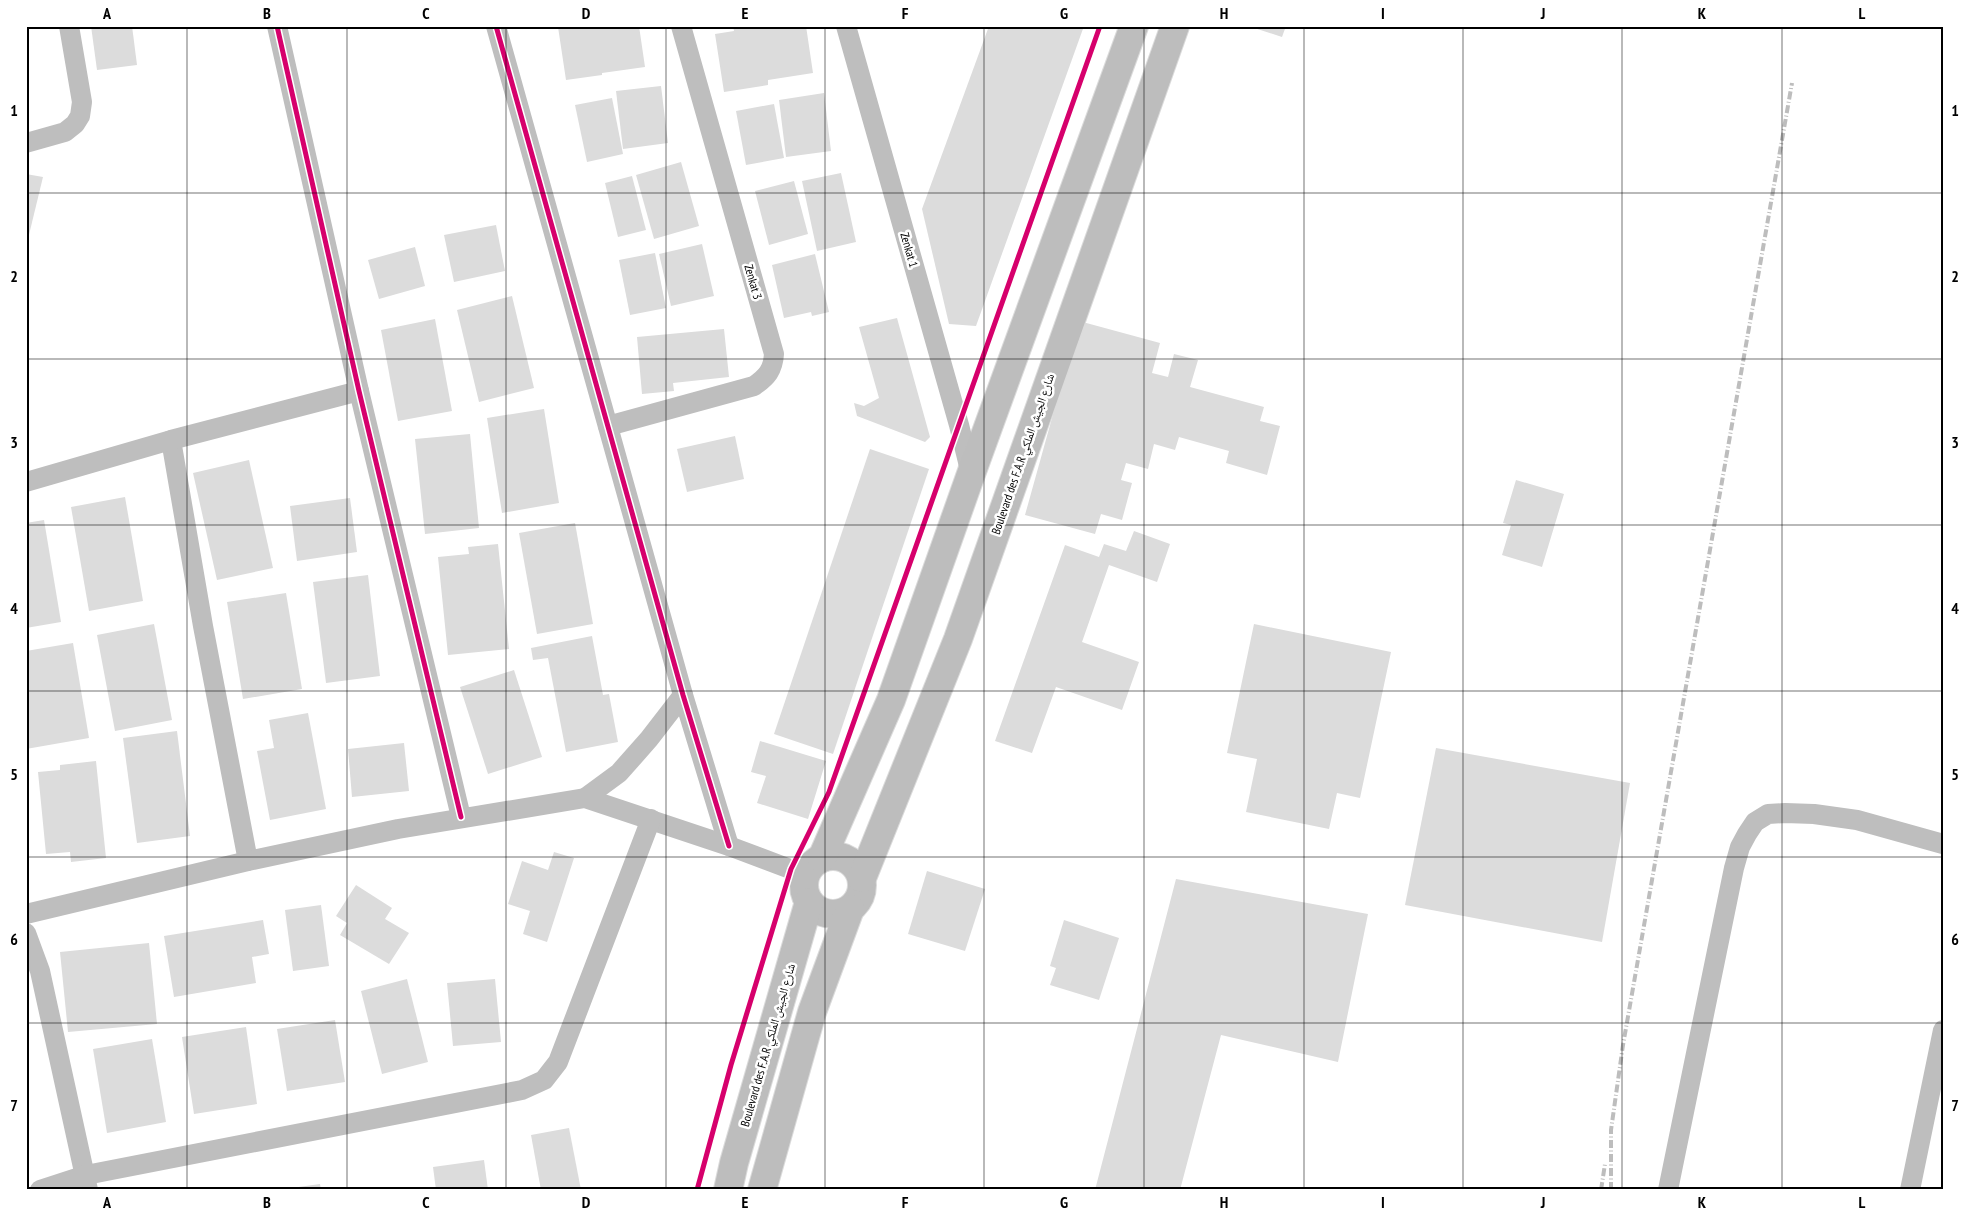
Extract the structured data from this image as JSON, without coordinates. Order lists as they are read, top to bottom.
{
  "streets": {
    "main road": ["Boulevard des F.A.R شارع الجيش الملكي"],
    "street": ["Zenkat 1", "Zenkat 3"]
  },
  "crossings": [
    ["Zenkat 1", "Boulevard des F.A.R شارع الجيش الملكي"]
  ],
  "grid": {
    "columns": [
      "A",
      "B",
      "C",
      "D",
      "E",
      "F",
      "G",
      "H",
      "I",
      "J",
      "K",
      "L"
    ],
    "rows": [
      "1",
      "2",
      "3",
      "4",
      "5",
      "6",
      "7"
    ]
  }
}
